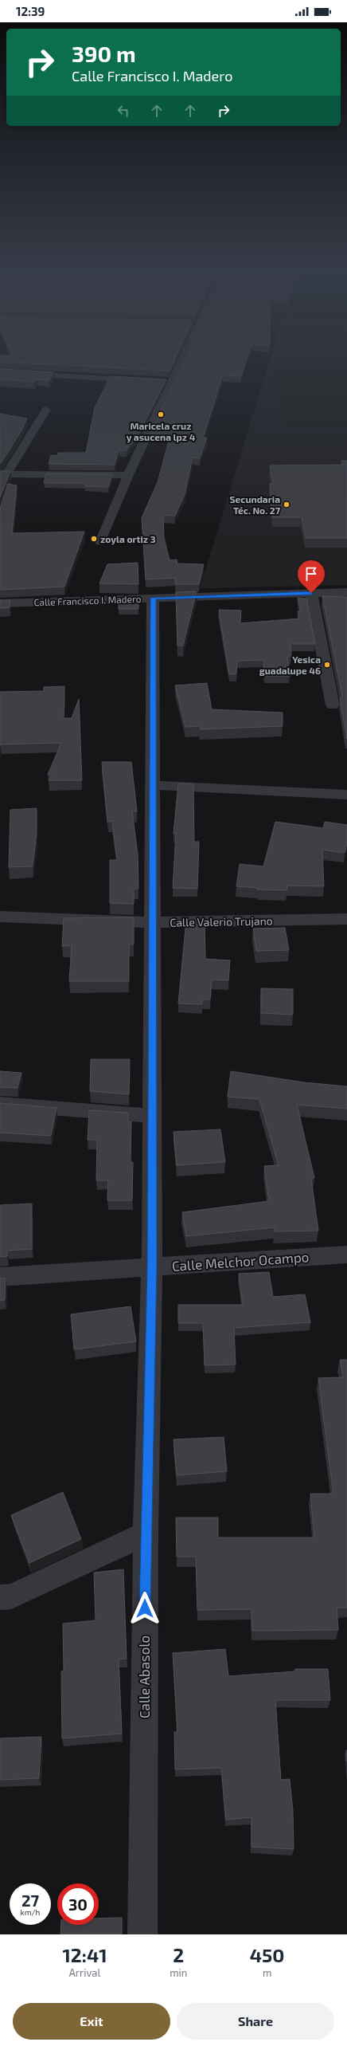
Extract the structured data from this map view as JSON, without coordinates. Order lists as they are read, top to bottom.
{
  "streets": {
    "street": [
      "Calle Francisco I. Madero",
      "Calle Valerio Trujano",
      "Calle Melchor Ocampo",
      "Calle Abasolo"
    ]
  },
  "crossings": [
    ["Calle Francisco I. Madero", "Calle Abasolo"],
    ["Calle Valerio Trujano", "Calle Abasolo"],
    ["Calle Melchor Ocampo", "Calle Abasolo"]
  ],
  "places": [
    "Maricela cruz y asucena lpz 4",
    "Secundaria Téc. No. 27",
    "zoyla ortiz 3",
    "Yesica guadalupe 46"
  ],
  "page": {
    "status": "12:39",
    "turn": ["390 m", "Calle Francisco I. Madero"],
    "speed": "27 km/h",
    "limit": "30",
    "eta": [
      "12:41",
      "Arrival",
      "2",
      "min",
      "450",
      "m"
    ],
    "buttons": ["Exit", "Share"]
  }
}
